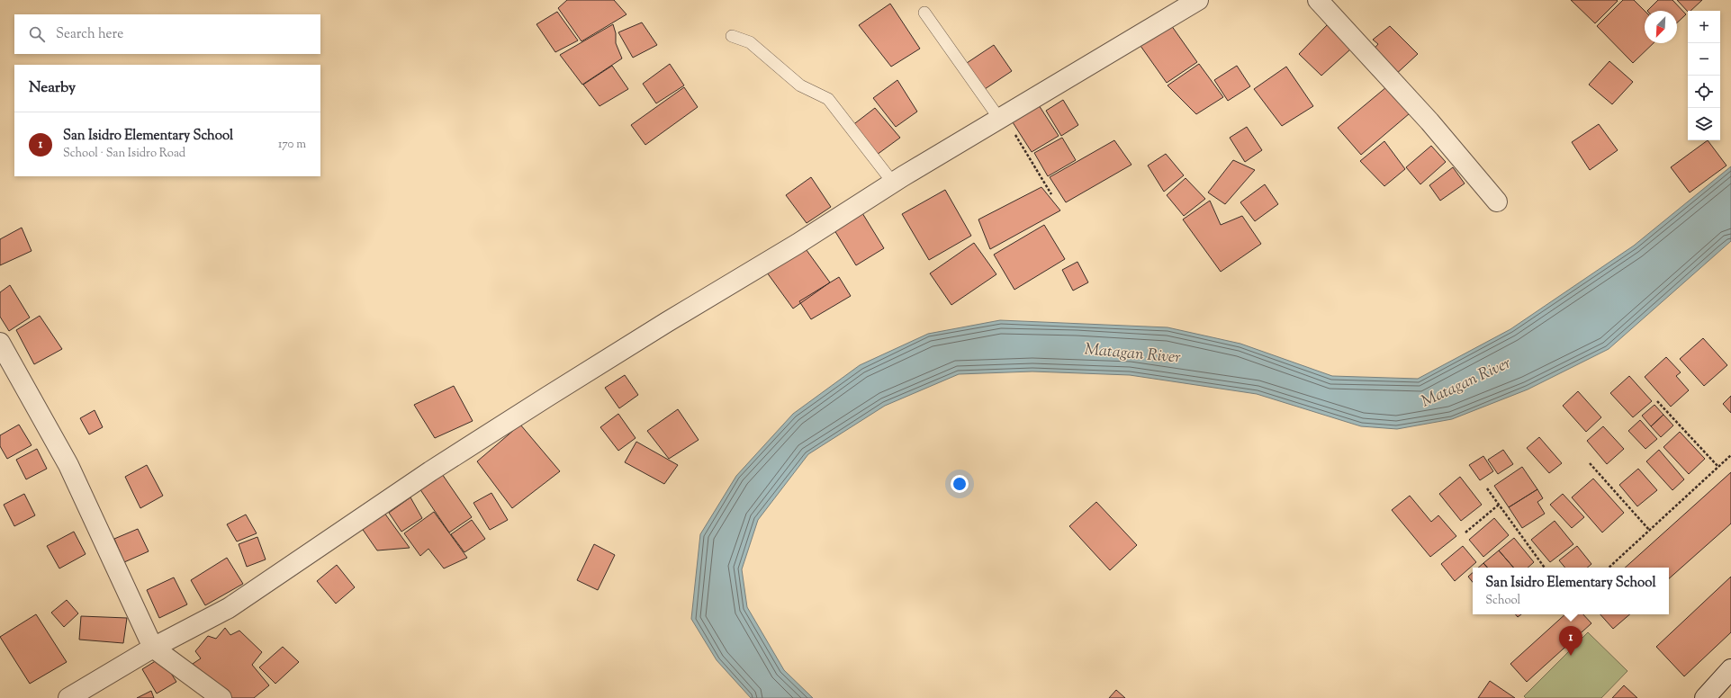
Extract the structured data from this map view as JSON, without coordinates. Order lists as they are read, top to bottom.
{
  "water": ["Matagan River"],
  "north": "bottom left",
  "page": {
    "map_buttons": ["+", "−"],
    "search": "Search here",
    "heading": "Nearby",
    "list": [
      {
        "mark": "1",
        "name": "San Isidro Elementary School",
        "note": "School · San Isidro Road",
        "value": "170 m"
      }
    ],
    "popup": ["San Isidro Elementary School", "School"],
    "pins": "1"
  }
}
